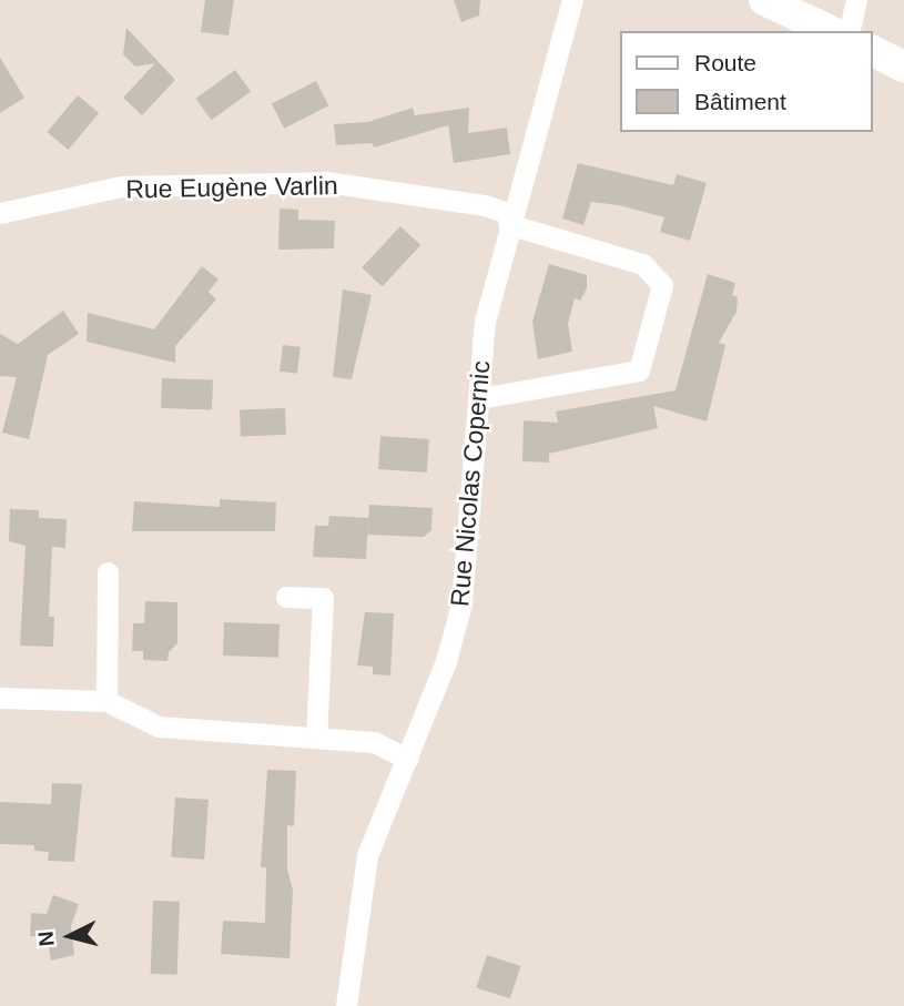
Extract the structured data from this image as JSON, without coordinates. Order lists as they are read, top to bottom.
{
  "streets": {
    "street": ["Rue Eugène Varlin", "Rue Nicolas Copernic"]
  },
  "crossings": [
    ["Rue Eugène Varlin", "Rue Nicolas Copernic"]
  ],
  "legend": ["Route", "Bâtiment"],
  "north": "left"
}
